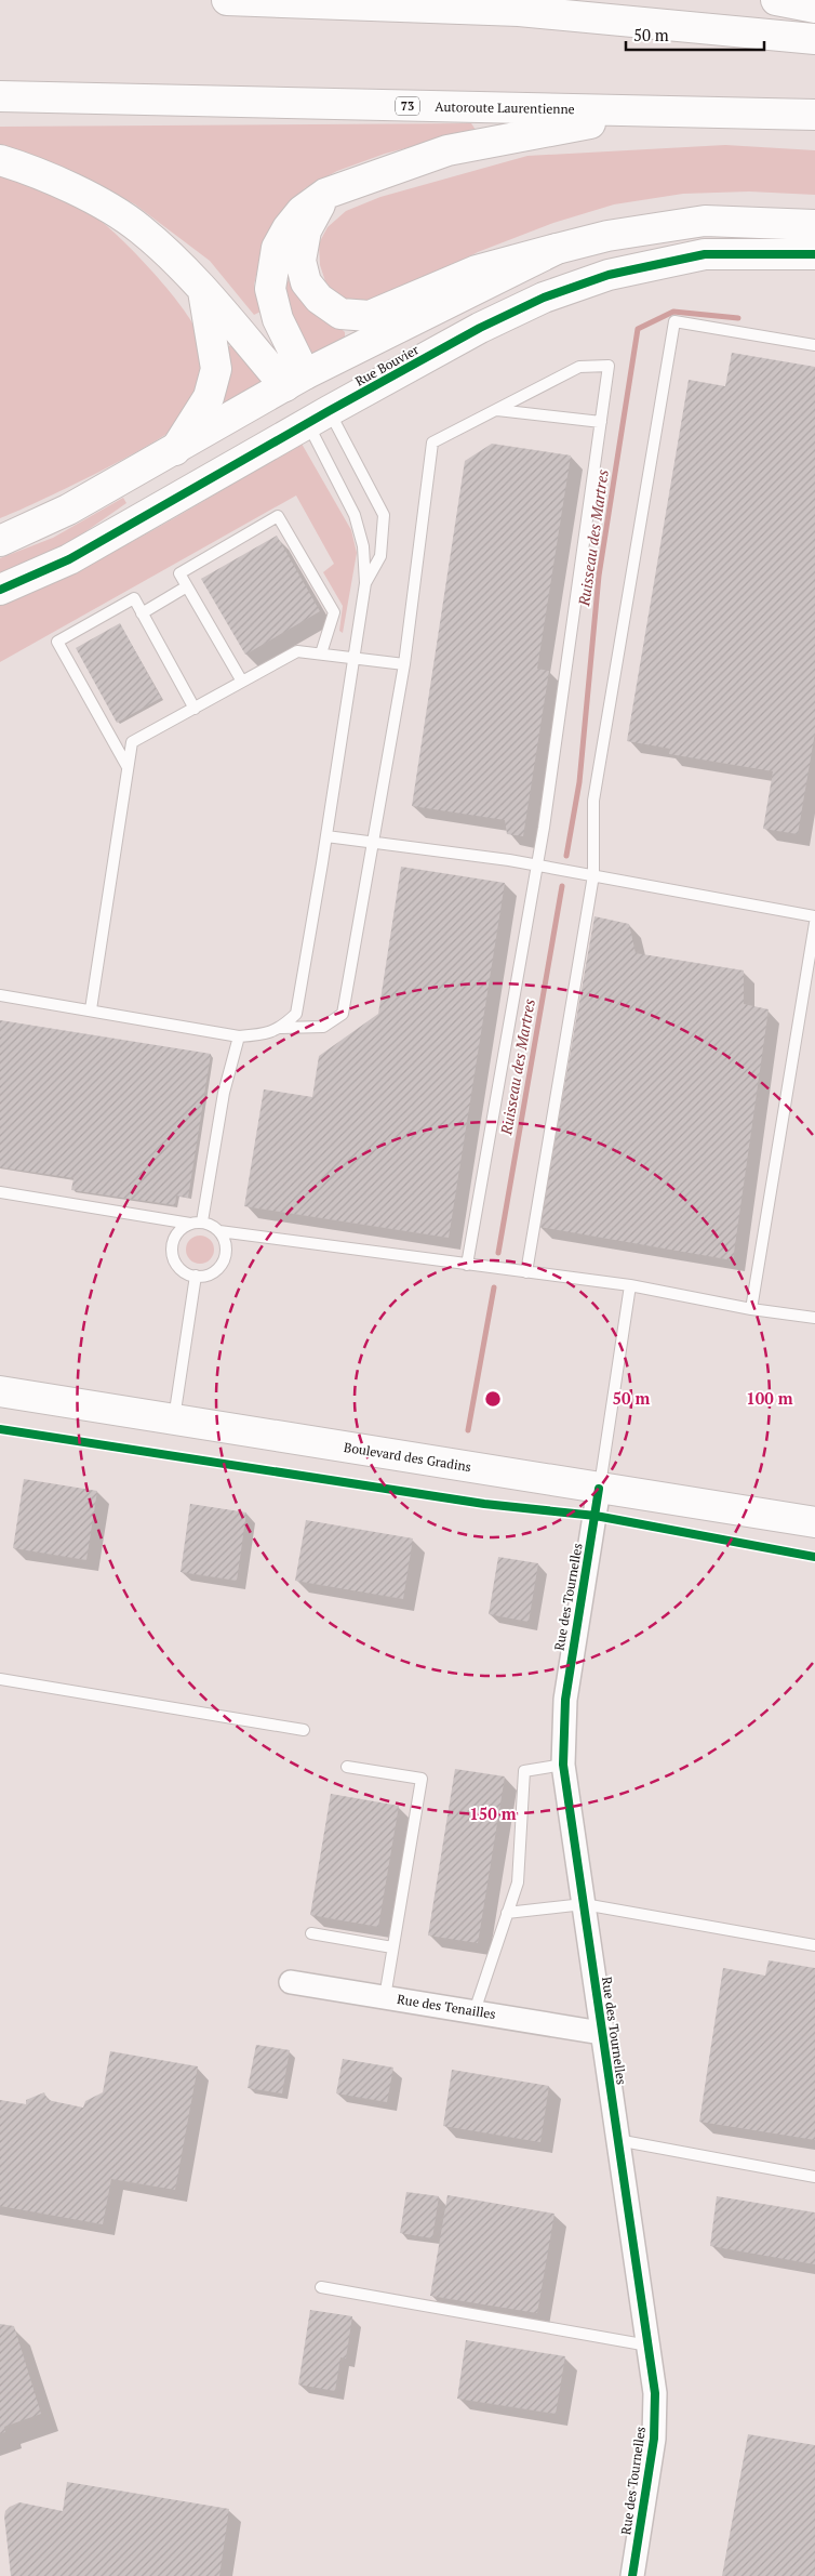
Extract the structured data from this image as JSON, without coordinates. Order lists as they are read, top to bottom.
{
  "streets": {
    "main road": [
      "73",
      "Autoroute Laurentienne",
      "Rue Bouvier",
      "Boulevard des Gradins"
    ],
    "street": ["Rue des Tournelles", "Rue des Tenailles"]
  },
  "crossings": [
    ["Boulevard des Gradins", "Rue des Tournelles"],
    ["Rue des Tournelles", "Rue des Tenailles"]
  ],
  "water": ["Ruisseau des Martres"],
  "scale_bar": "50 m",
  "rings": ["50 m", "100 m", "150 m"]
}
